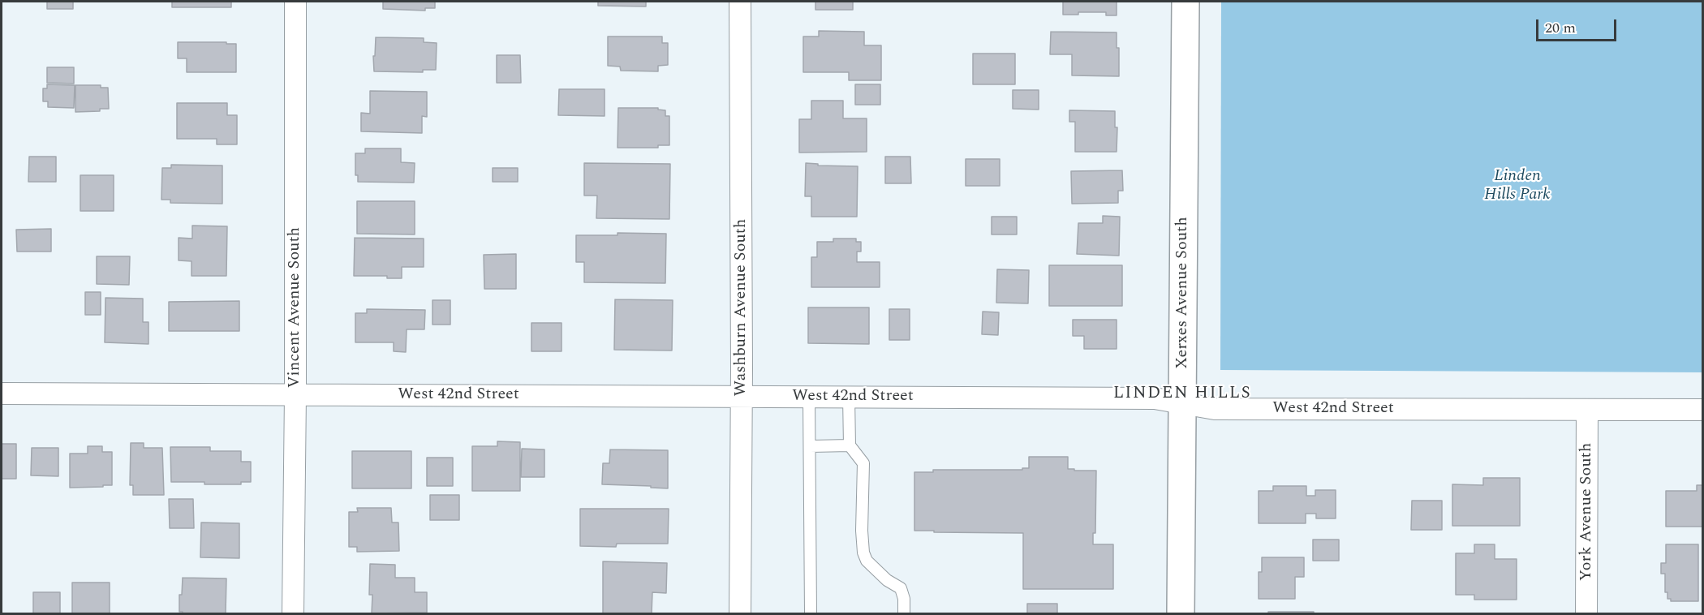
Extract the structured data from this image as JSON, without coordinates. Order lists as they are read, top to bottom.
{
  "streets": {
    "street": [
      "Xerxes Avenue South",
      "Vincent Avenue South",
      "Washburn Avenue South",
      "West 42nd Street",
      "York Avenue South"
    ]
  },
  "crossings": [
    ["Xerxes Avenue South", "West 42nd Street"],
    ["Vincent Avenue South", "West 42nd Street"],
    ["Washburn Avenue South", "West 42nd Street"],
    ["West 42nd Street", "York Avenue South"]
  ],
  "districts": ["LINDEN HILLS"],
  "parks": ["Linden Hills Park"],
  "scale_bar": "20 m"
}
